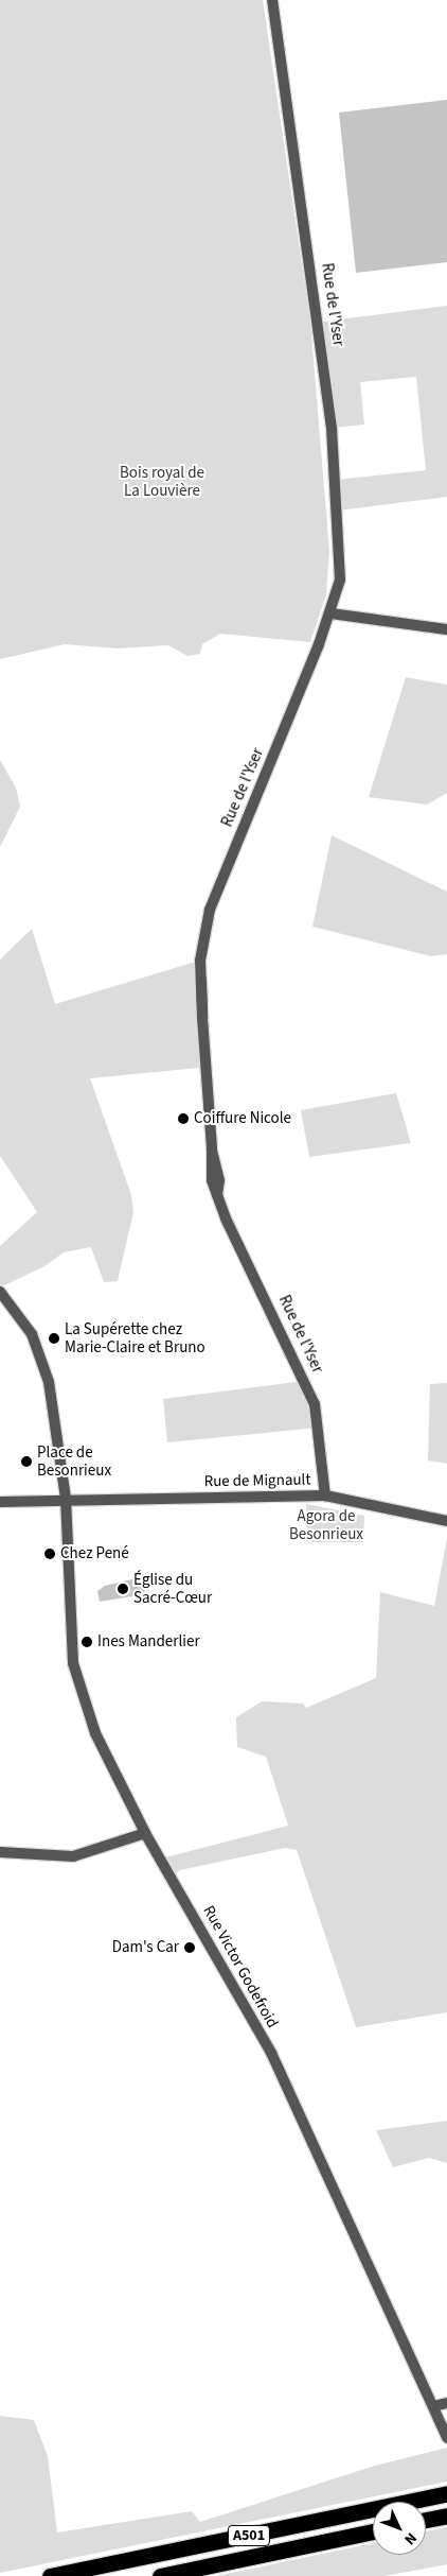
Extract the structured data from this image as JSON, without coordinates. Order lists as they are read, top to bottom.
{
  "streets": {
    "highway": ["A501"],
    "street": ["Rue de l'Yser", "Rue de Mignault", "Rue Victor Godefroid"]
  },
  "crossings": [
    ["Rue de l'Yser", "Rue de Mignault"],
    ["Rue de Mignault", "Rue Victor Godefroid"]
  ],
  "parks": ["Bois royal de La Louvière", "Agora de Besonrieux"],
  "places": [
    "Coiffure Nicole",
    "La Supérette chez Marie-Claire et Bruno",
    "Place de Besonrieux",
    "Chez Pené",
    "Église du Sacré-Cœur",
    "Ines Manderlier",
    "Dam's Car"
  ],
  "north": "bottom right"
}
